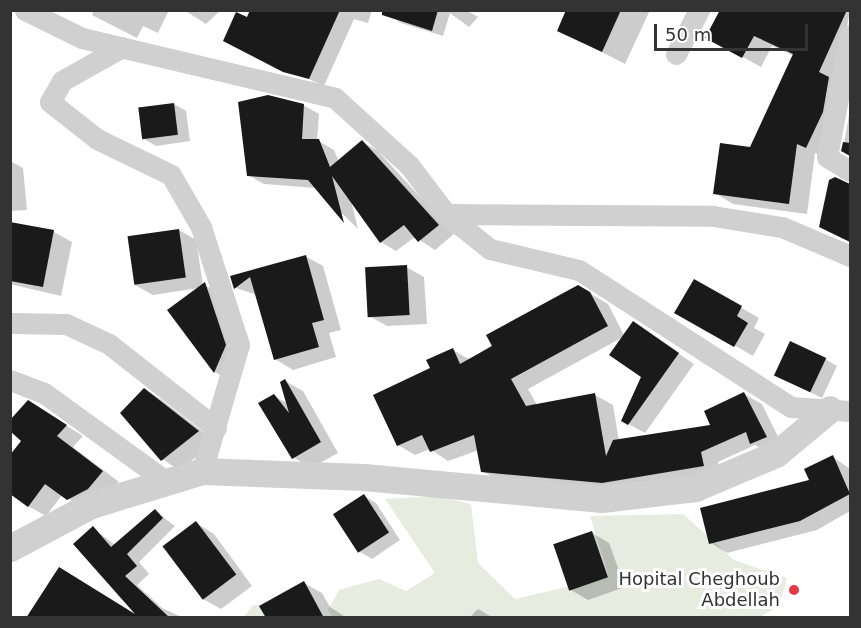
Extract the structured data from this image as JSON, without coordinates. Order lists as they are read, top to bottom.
{
  "places": ["Hopital Cheghoub Abdellah"],
  "scale_bar": "50 m"
}
